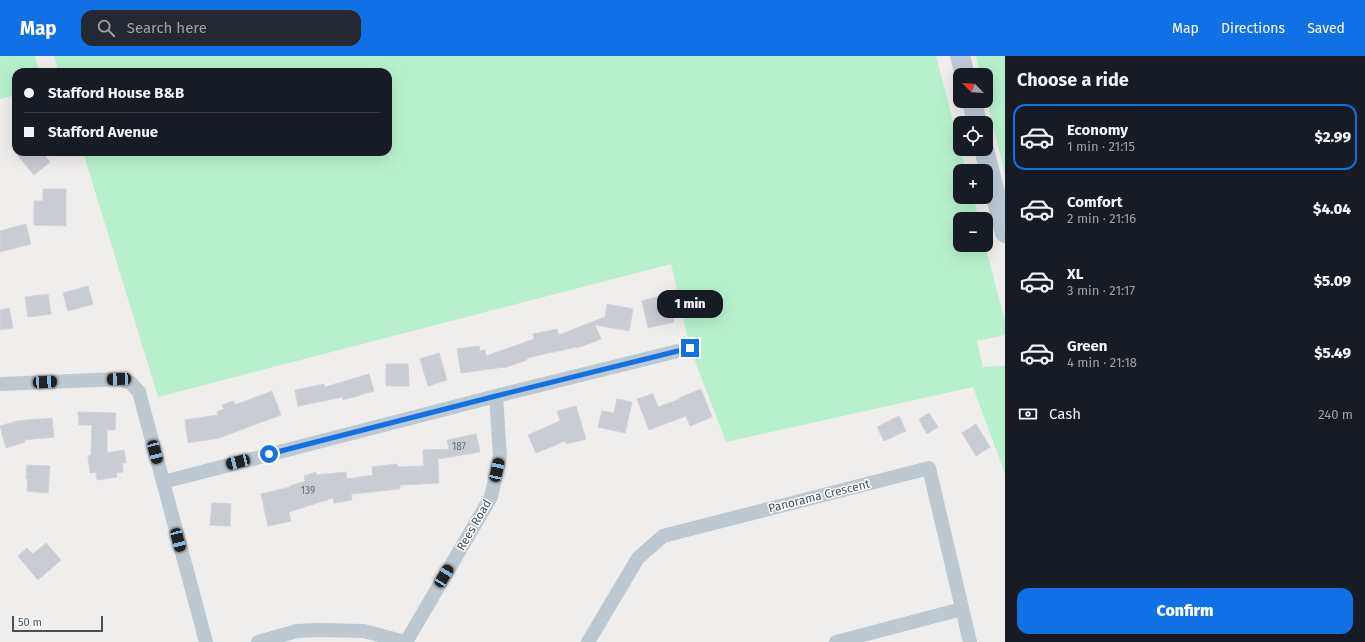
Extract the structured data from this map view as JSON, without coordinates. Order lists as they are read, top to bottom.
{
  "streets": {
    "street": ["Panorama Crescent", "Rees Road"]
  },
  "house_numbers": ["187", "139"],
  "scale_bar": "50 m",
  "north": "top left",
  "page": {
    "header": "Map",
    "search": "Search here",
    "nav": ["Map", "Directions", "Saved"],
    "heading": "Choose a ride",
    "map_buttons": ["+", "−"],
    "banner": ["Stafford House B&B", "Stafford Avenue"],
    "list": [
      {
        "name": "Economy",
        "note": "1 min · 21:15",
        "value": "$2.99"
      },
      {
        "name": "Comfort",
        "note": "2 min · 21:16",
        "value": "$4.04"
      },
      {
        "name": "XL",
        "note": "3 min · 21:17",
        "value": "$5.09"
      },
      {
        "name": "Green",
        "note": "4 min · 21:18",
        "value": "$5.49"
      }
    ],
    "bubble": "1 min",
    "pay": ["Cash", "240 m"],
    "buttons": "Confirm",
    "scale": "50 m"
  }
}
